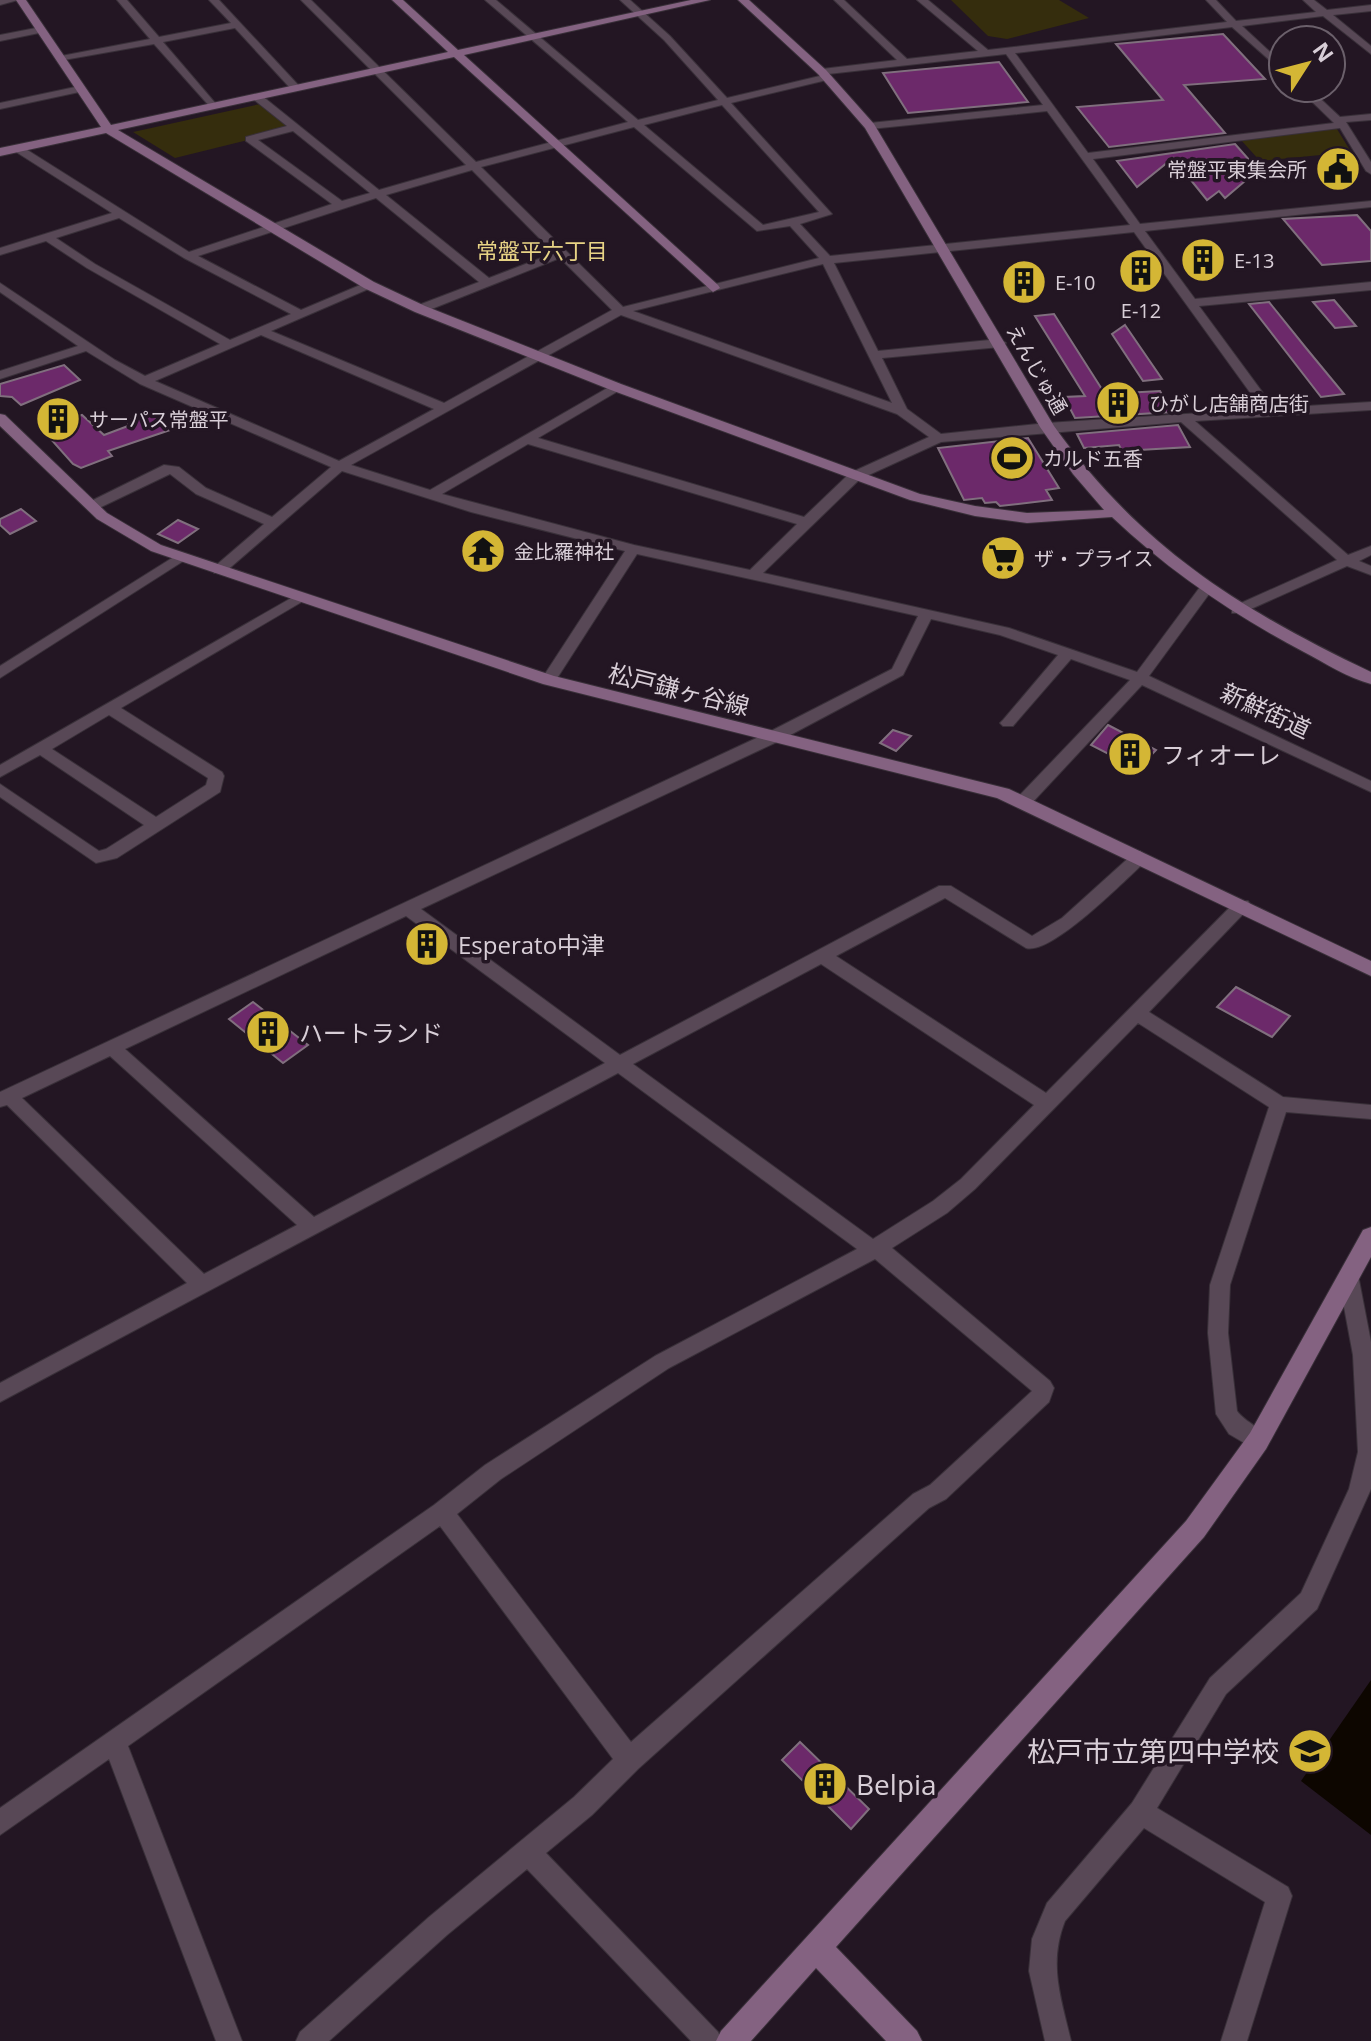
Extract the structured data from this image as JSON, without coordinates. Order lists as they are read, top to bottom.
{
  "streets": {
    "street": ["えんじゅ通", "松戸鎌ヶ谷線", "新鮮街道"]
  },
  "districts": ["常盤平六丁目"],
  "places": {
    "public building": ["常盤平東集会所"],
    "building": [
      "E-13",
      "E-12",
      "E-10",
      "ひがし店舗商店街",
      "サーパス常盤平",
      "フィオーレ",
      "Esperato中津",
      "ハートランド",
      "Belpia"
    ],
    "sports": ["カルド五香"],
    "temple": ["金比羅神社"],
    "supermarket": ["ザ・プライス"],
    "school or university": ["松戸市立第四中学校"]
  },
  "north": "top right"
}
